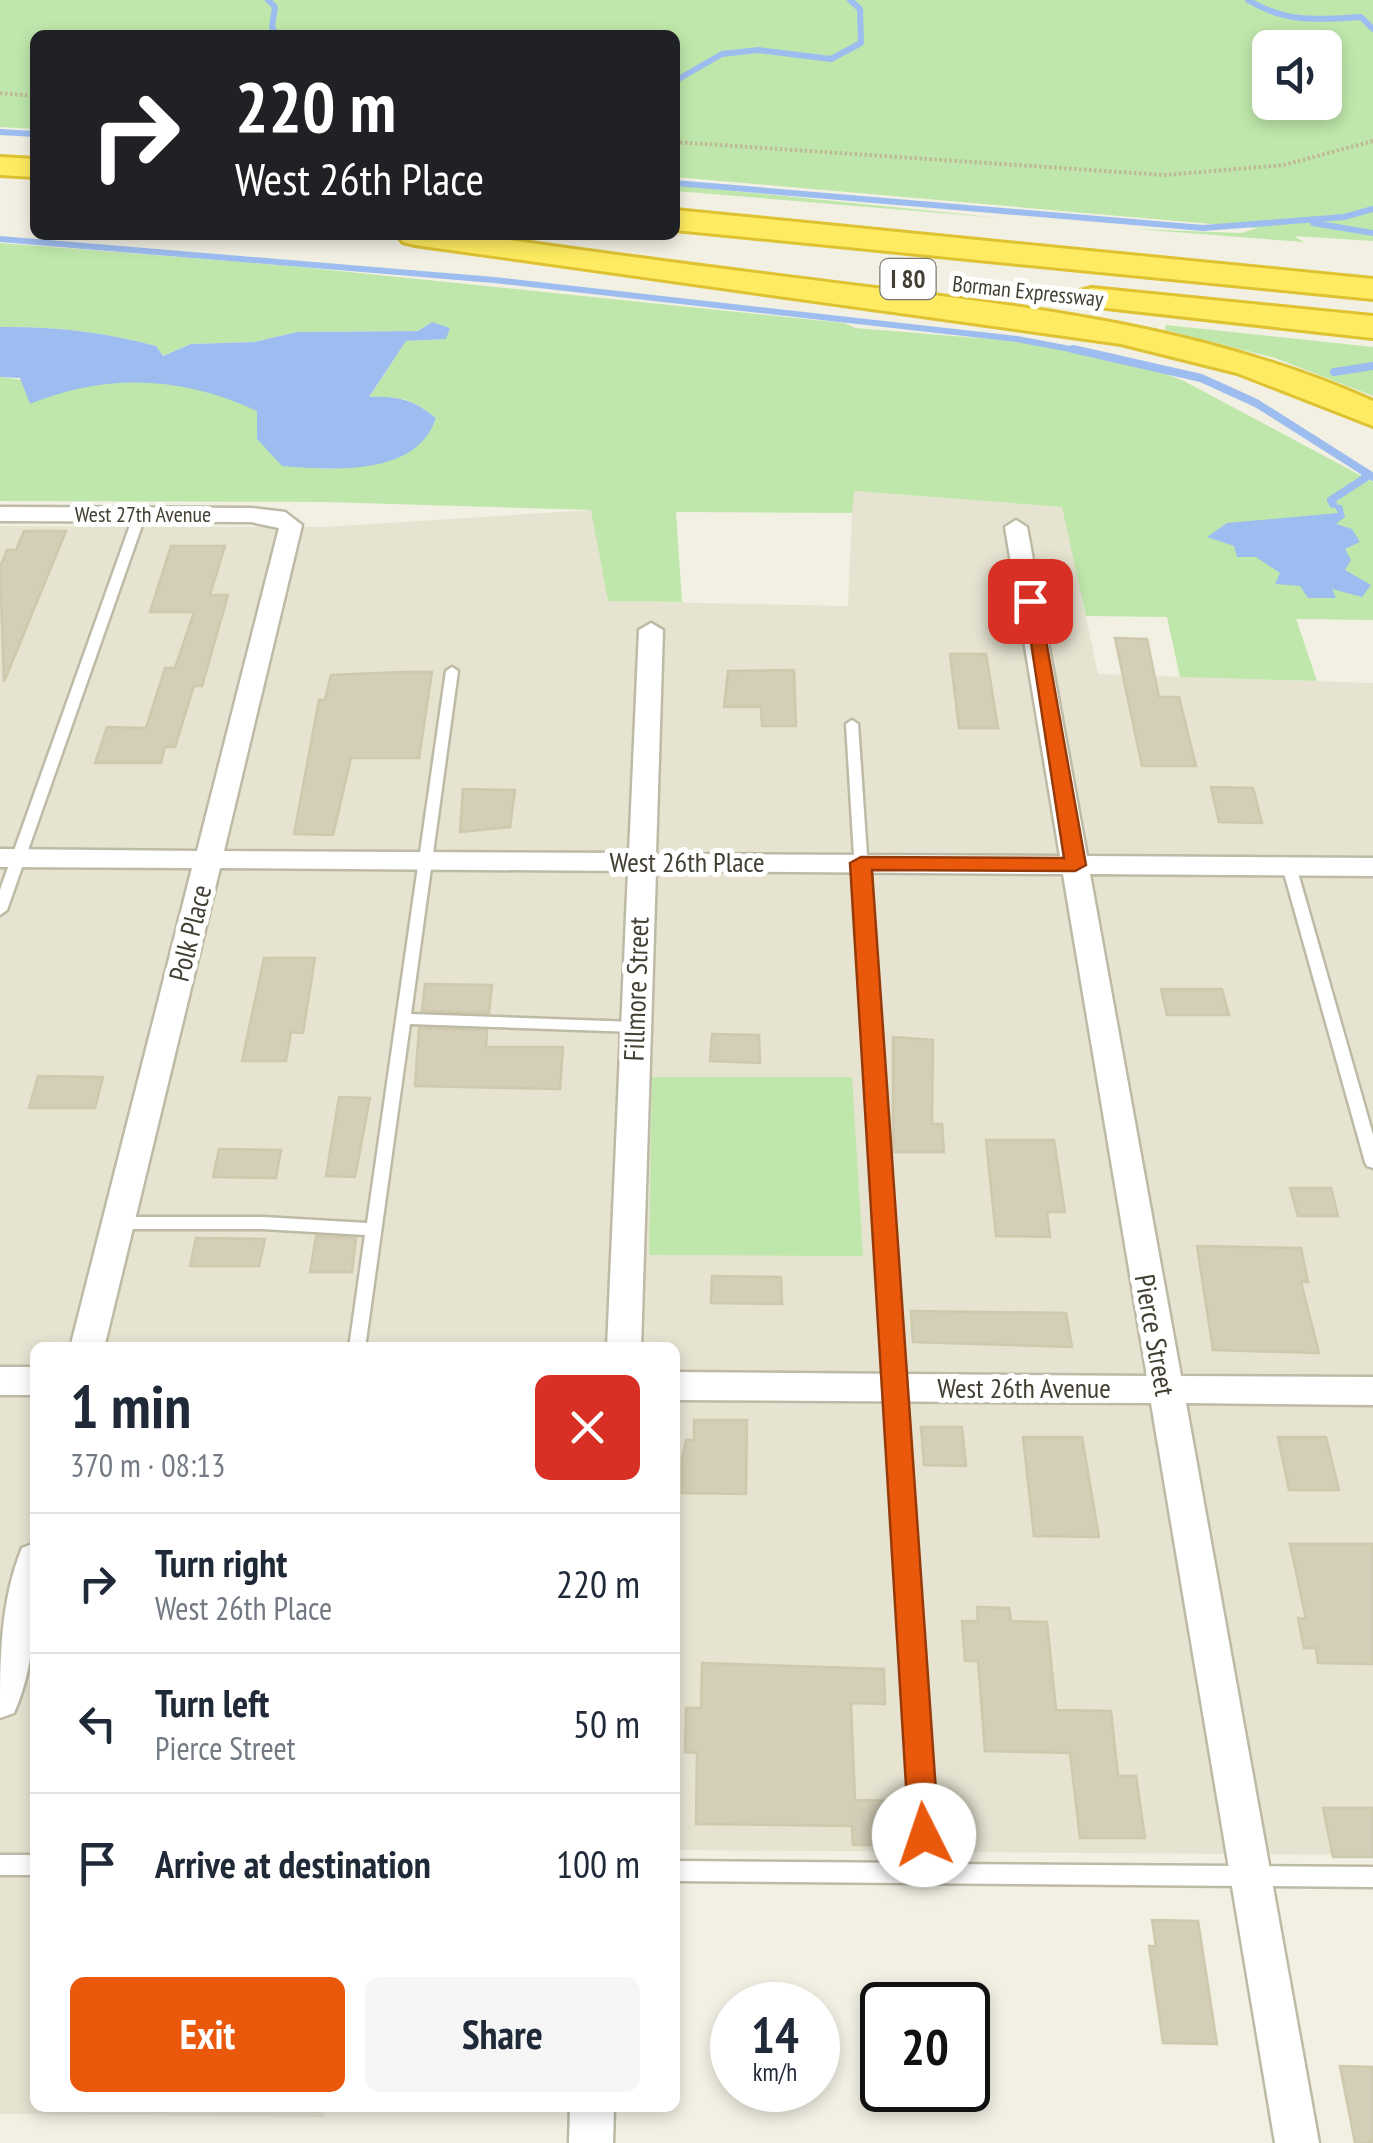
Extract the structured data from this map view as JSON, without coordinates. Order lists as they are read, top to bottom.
{
  "streets": {
    "highway": ["I 80", "Borman Expressway"],
    "street": [
      "West 27th Avenue",
      "West 26th Place",
      "Polk Place",
      "Fillmore Street",
      "Pierce Street",
      "West 26th Avenue"
    ]
  },
  "crossings": [
    ["West 27th Avenue", "Polk Place"],
    ["West 26th Place", "Polk Place"],
    ["West 26th Place", "Fillmore Street"],
    ["West 26th Place", "Pierce Street"],
    ["Pierce Street", "West 26th Avenue"]
  ],
  "page": {
    "turn": ["220 m", "West 26th Place"],
    "heading": ["1 min", "370 m · 08:13"],
    "list": [
      {
        "name": "Turn right",
        "note": "West 26th Place",
        "value": "220 m"
      },
      {
        "name": "Turn left",
        "note": "Pierce Street",
        "value": "50 m"
      },
      {
        "name": "Arrive at destination",
        "value": "100 m"
      }
    ],
    "buttons": ["Exit", "Share"],
    "speed": "14 km/h",
    "limit": "20"
  }
}
